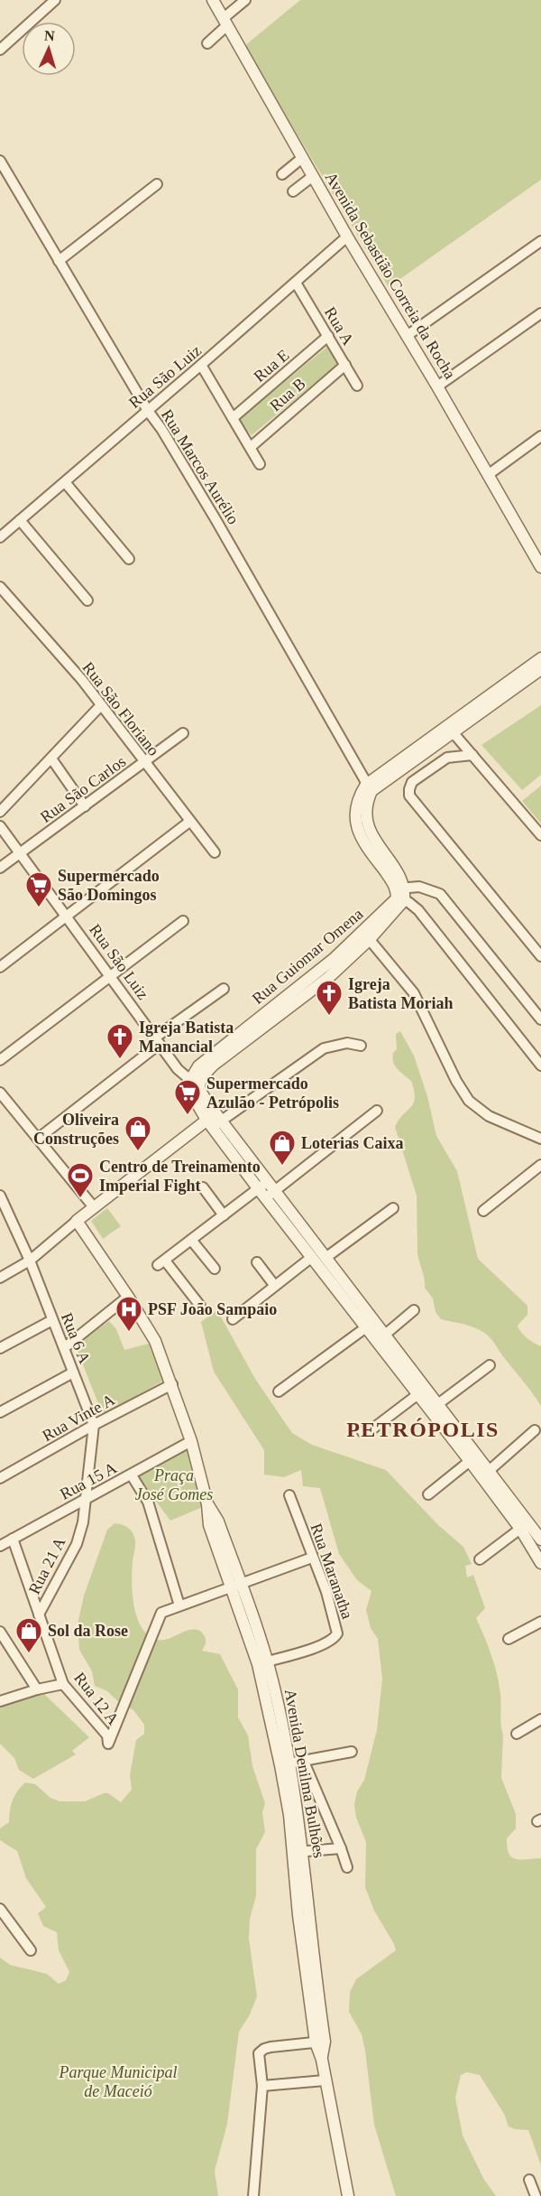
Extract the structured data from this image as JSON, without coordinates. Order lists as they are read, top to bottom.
{
  "streets": {
    "street": [
      "Avenida Sebastião Correia da Rocha",
      "Rua A",
      "Rua E",
      "Rua São Luiz",
      "Rua B",
      "Rua Marcos Aurélio",
      "Rua São Floriano",
      "Rua São Carlos",
      "Rua Guiomar Omena",
      "Rua 6 A",
      "Rua Vinte A",
      "Rua 15 A",
      "Rua 21 A",
      "Rua Maranatha",
      "Rua 12 A",
      "Avenida Denilma Bulhões"
    ]
  },
  "crossings": [
    ["Avenida Sebastião Correia da Rocha", "Rua São Luiz"],
    ["Rua A", "Rua E"],
    ["Rua A", "Rua São Luiz"],
    ["Rua A", "Rua B"],
    ["Rua São Luiz", "Rua Marcos Aurélio"],
    ["Rua São Luiz", "Rua São Carlos"],
    ["Rua São Luiz", "Rua Guiomar Omena"],
    ["Rua São Floriano", "Rua São Carlos"],
    ["Rua 6 A", "Rua Vinte A"],
    ["Rua 6 A", "Rua 15 A"],
    ["Rua 6 A", "Rua 21 A"],
    ["Rua Vinte A", "Avenida Denilma Bulhões"],
    ["Rua 15 A", "Rua 21 A"],
    ["Rua 15 A", "Rua 12 A"],
    ["Rua 15 A", "Avenida Denilma Bulhões"],
    ["Rua 21 A", "Rua 12 A"],
    ["Rua Maranatha", "Avenida Denilma Bulhões"]
  ],
  "districts": ["PETRÓPOLIS"],
  "parks": ["Praça José Gomes", "Parque Municipal de Maceió"],
  "places": {
    "supermarket": ["Supermercado São Domingos", "Supermercado Azulão - Petrópolis"],
    "church": ["Igreja Batista Moriah", "Igreja Batista Manancial"],
    "shop": ["Oliveira Construções", "Loterias Caixa", "Sol da Rose"],
    "sports": ["Centro de Treinamento Imperial Fight"],
    "hospital": ["PSF João Sampaio"]
  },
  "north": "top"
}
